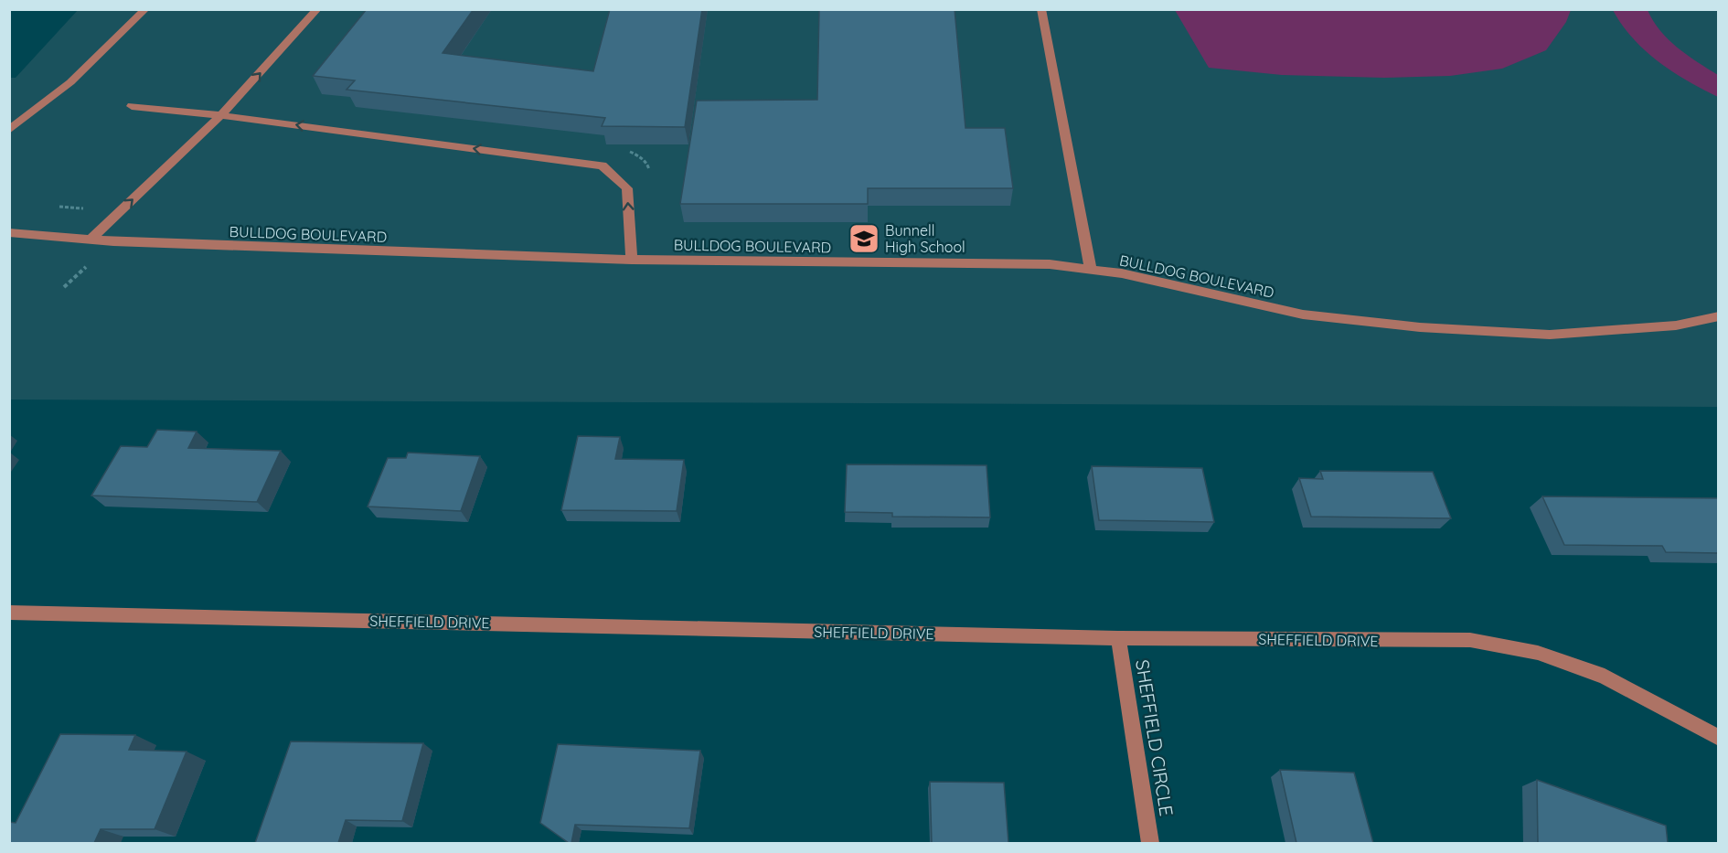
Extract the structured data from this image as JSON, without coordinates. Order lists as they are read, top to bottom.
{
  "streets": {
    "street": ["BULLDOG BOULEVARD", "SHEFFIELD DRIVE", "SHEFFIELD CIRCLE"]
  },
  "crossings": [
    ["SHEFFIELD DRIVE", "SHEFFIELD CIRCLE"]
  ],
  "places": {
    "school or university": ["Bunnell High School"]
  }
}
